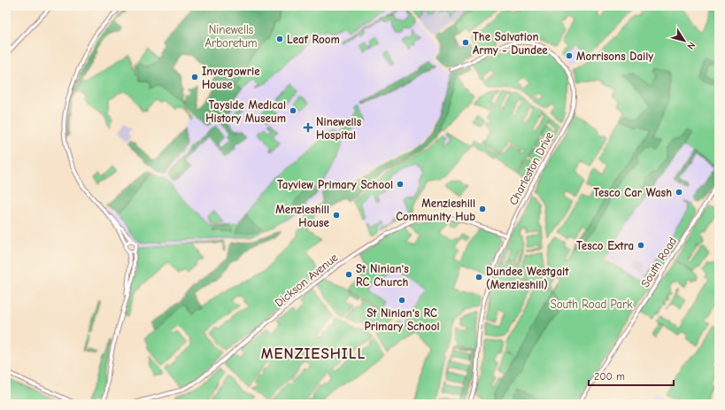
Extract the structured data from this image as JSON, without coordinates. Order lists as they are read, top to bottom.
{
  "streets": {
    "street": ["Charleston Drive", "South Road", "Dickson Avenue"]
  },
  "crossings": [
    ["Charleston Drive", "Dickson Avenue"]
  ],
  "districts": ["MENZIESHILL"],
  "parks": ["Ninewells Arboretum", "South Road Park"],
  "places": {
    "other": [
      "Leaf Room",
      "The Salvation Army - Dundee",
      "Morrisons Daily",
      "Invergowrie House",
      "Tayside Medical History Museum",
      "Tayview Primary School",
      "Tesco Car Wash",
      "Menzieshill Community Hub",
      "Menzieshill House",
      "Tesco Extra",
      "St Ninian's RC Church",
      "Dundee Westgait (Menzieshill)",
      "St Ninian's RC Primary School"
    ],
    "health": ["Ninewells Hospital"]
  },
  "scale_bar": "200 m",
  "north": "bottom right"
}
